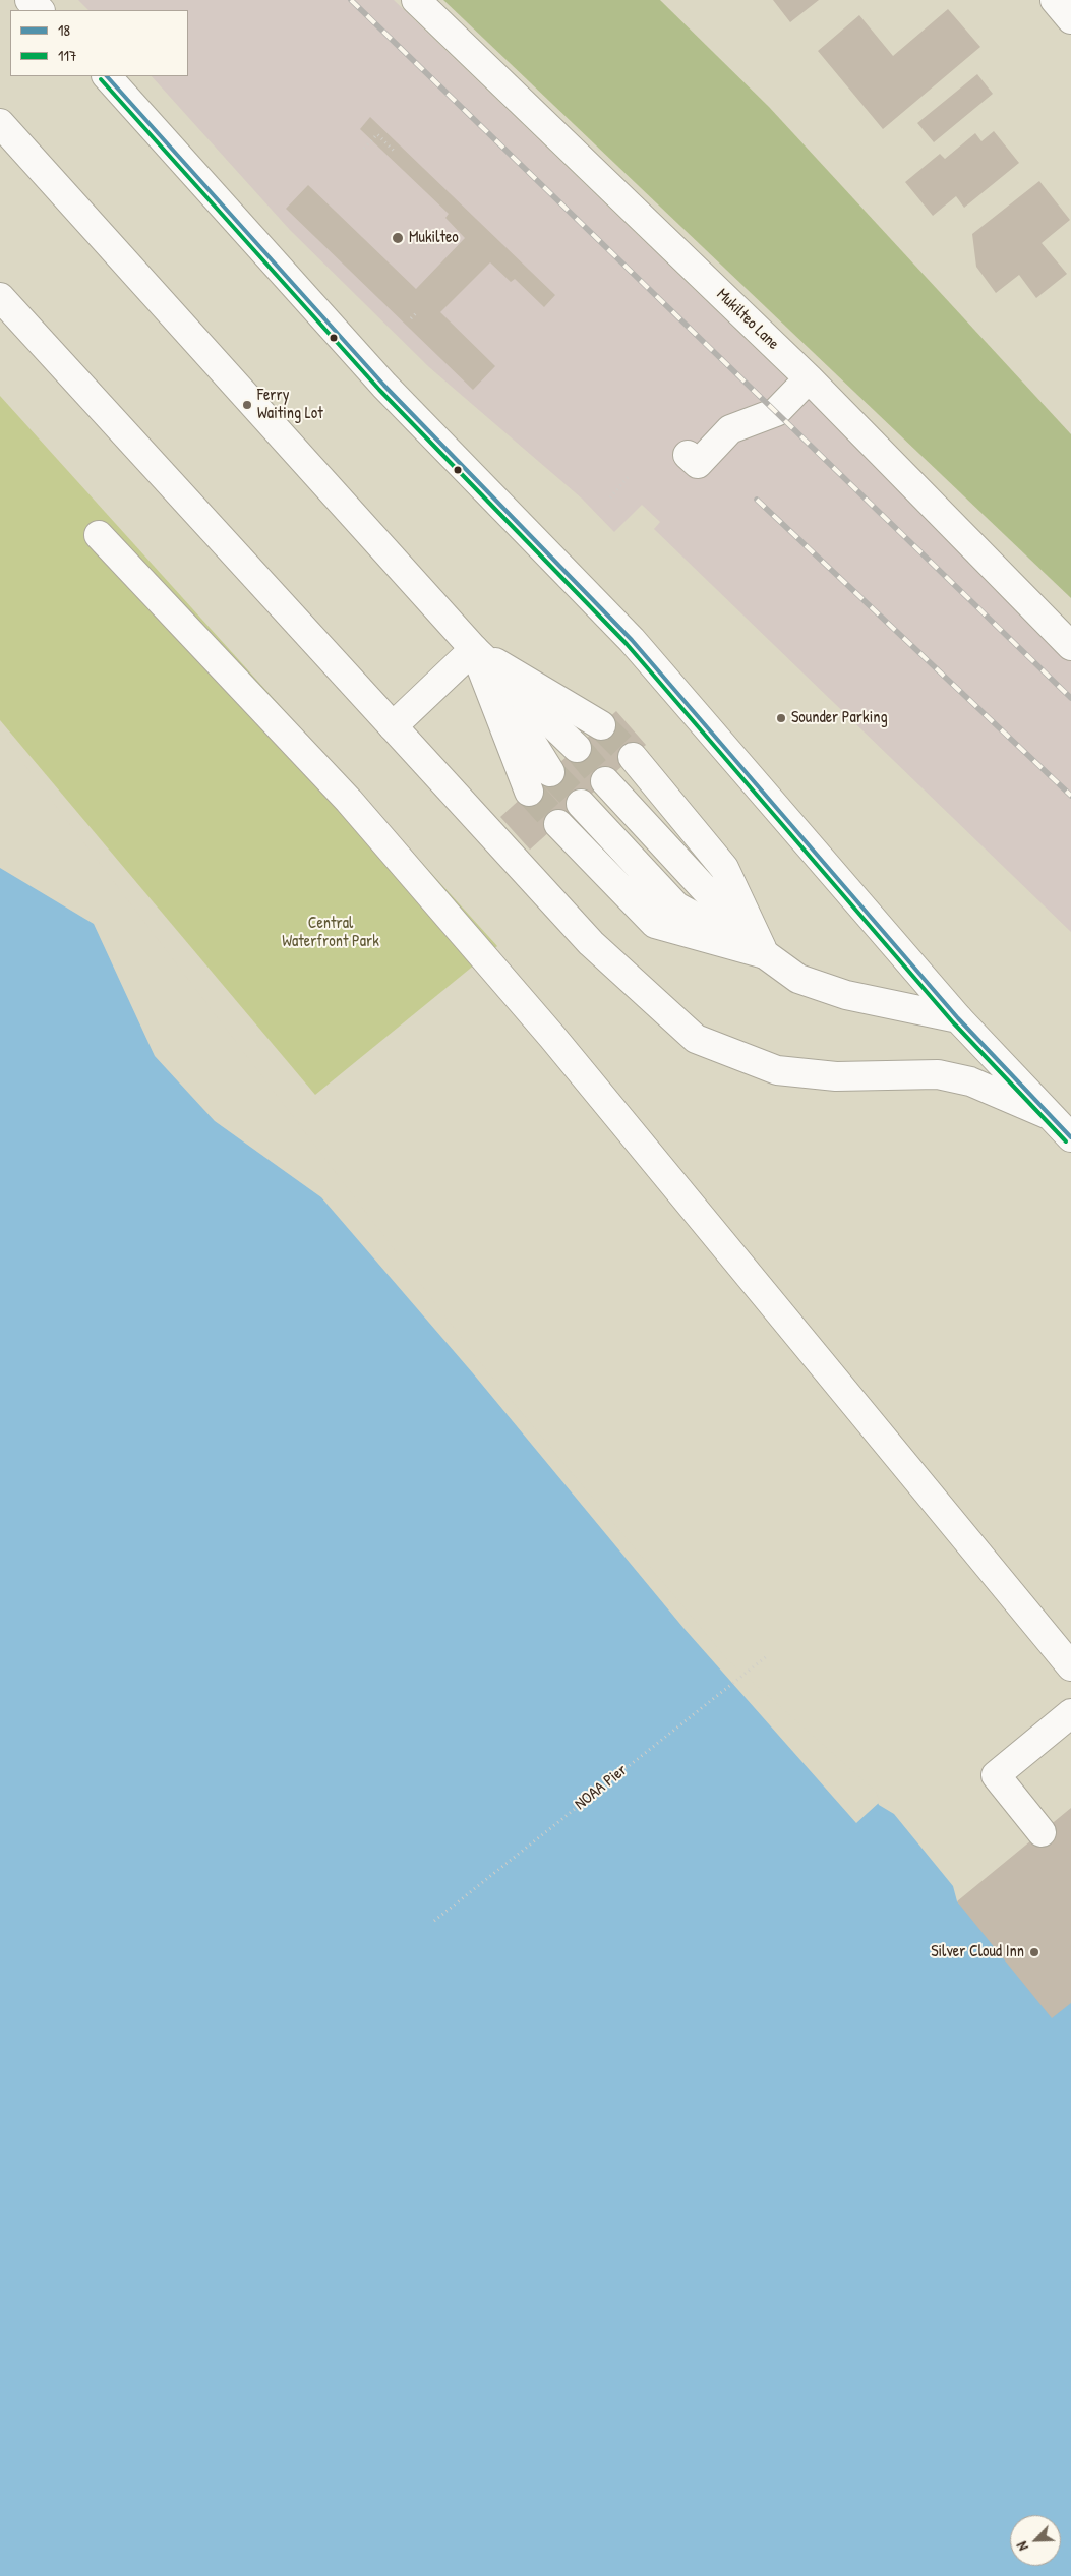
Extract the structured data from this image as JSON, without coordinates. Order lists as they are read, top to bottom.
{
  "streets": {
    "main road": ["Mukilteo Lane"],
    "path": ["NOAA Pier"]
  },
  "parks": ["Central Waterfront Park"],
  "places": [
    "Mukilteo",
    "Ferry Waiting Lot",
    "Sounder Parking",
    "Silver Cloud Inn"
  ],
  "lines": ["transit line 18", "transit line 117"],
  "legend": ["18", "117"],
  "north": "bottom left"
}
